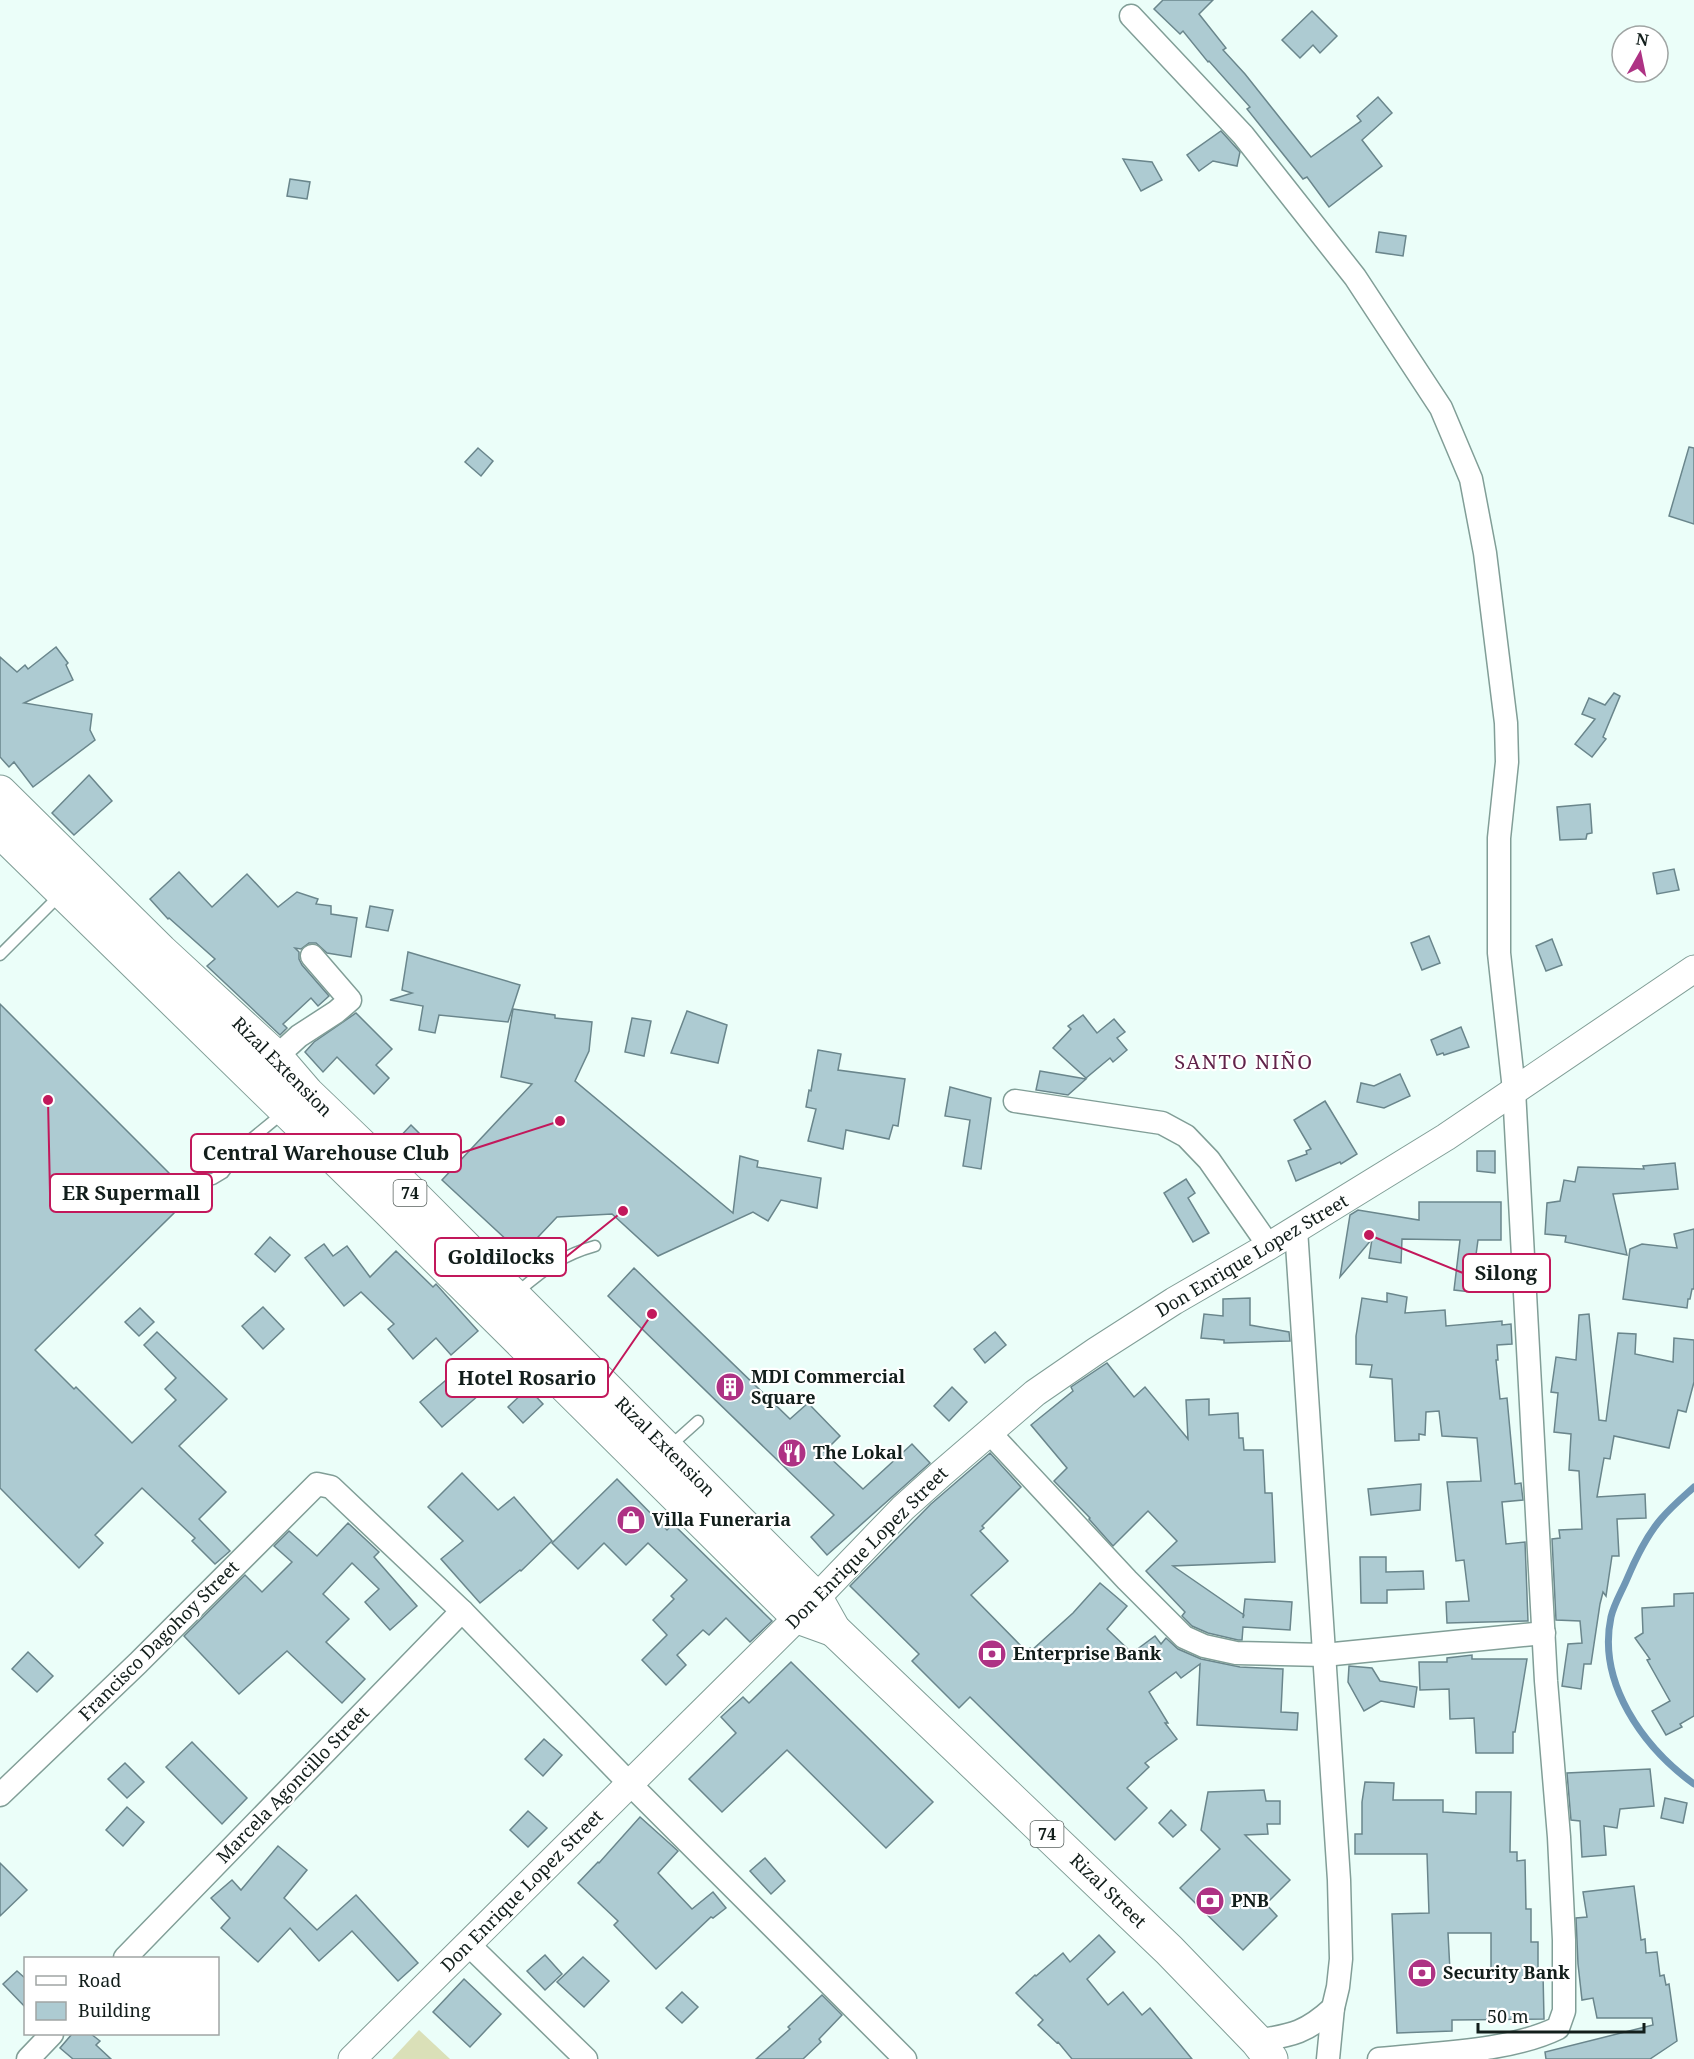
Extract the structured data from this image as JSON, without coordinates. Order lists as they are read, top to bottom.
{
  "streets": {
    "main road": ["Rizal Extension", "74", "Rizal Street"],
    "street": ["Don Enrique Lopez Street", "Francisco Dagohoy Street", "Marcela Agoncillo Street"]
  },
  "crossings": [
    ["Rizal Extension", "Don Enrique Lopez Street"],
    ["Rizal Extension", "Rizal Street"],
    ["Don Enrique Lopez Street", "Rizal Street"],
    ["Francisco Dagohoy Street", "Marcela Agoncillo Street"]
  ],
  "districts": ["SANTO NIÑO"],
  "places": {
    "other": [
      "ER Supermall",
      "Central Warehouse Club",
      "Goldilocks",
      "Silong",
      "Hotel Rosario"
    ],
    "building": ["MDI Commercial Square"],
    "restaurant": ["The Lokal"],
    "shop": ["Villa Funeraria"],
    "bank": ["Enterprise Bank", "PNB", "Security Bank"]
  },
  "legend": ["Road", "Building"],
  "scale_bar": "50 m",
  "north": "top"
}
